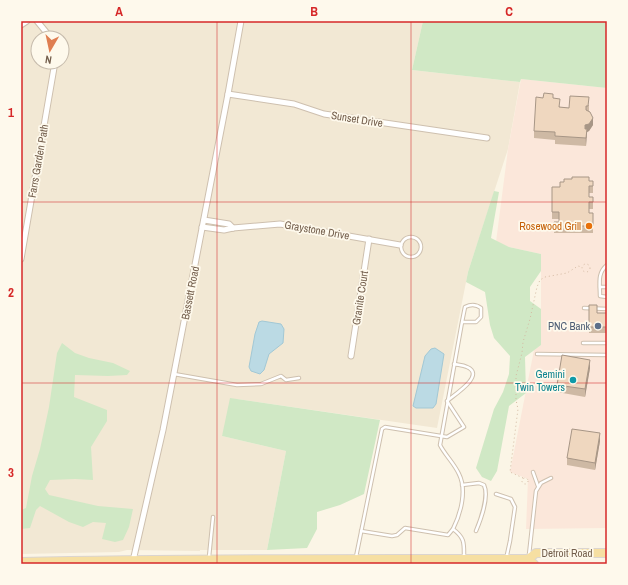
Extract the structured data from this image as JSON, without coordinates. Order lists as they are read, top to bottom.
{
  "streets": {
    "main road": ["Detroit Road"],
    "street": [
      "Sunset Drive",
      "Farrs Garden Path",
      "Graystone Drive",
      "Bassett Road",
      "Granite Court"
    ]
  },
  "crossings": [
    ["Sunset Drive", "Bassett Road"],
    ["Graystone Drive", "Bassett Road"],
    ["Graystone Drive", "Granite Court"],
    ["Bassett Road", "Detroit Road"]
  ],
  "places": ["Rosewood Grill", "PNC Bank", "Gemini Twin Towers"],
  "north": "bottom",
  "grid": {
    "columns": ["A", "B", "C"],
    "rows": ["1", "2", "3"]
  }
}
